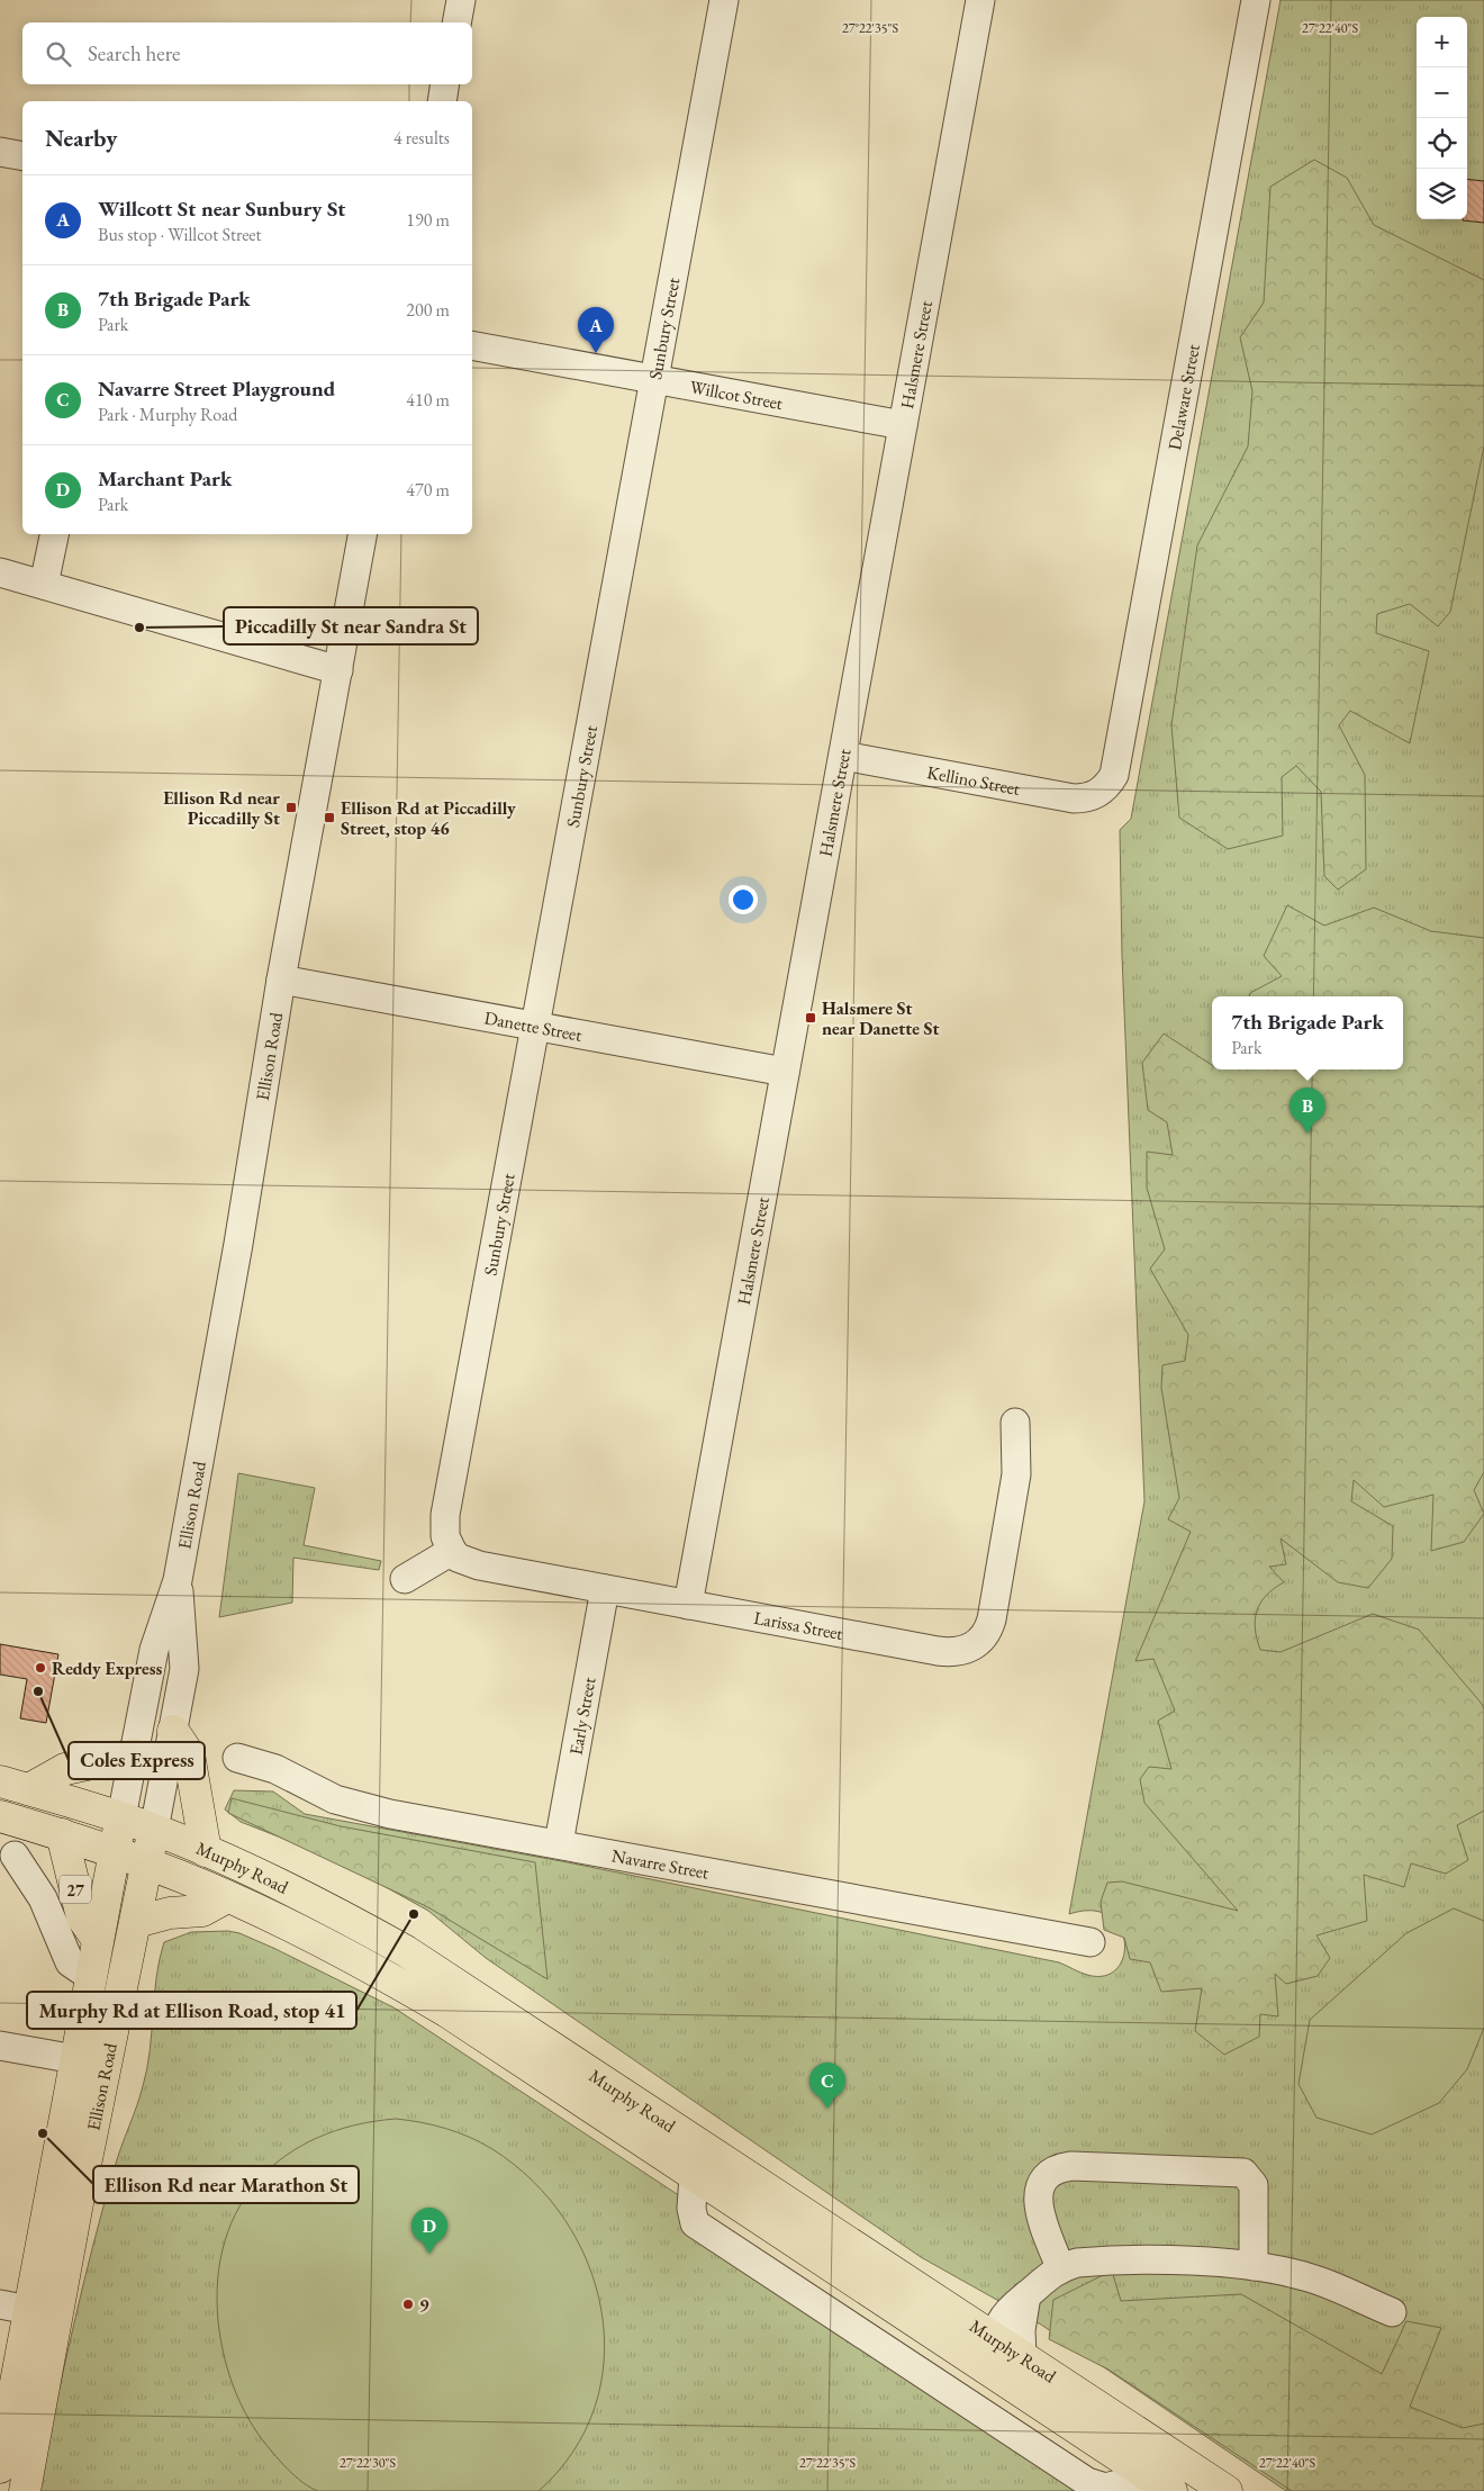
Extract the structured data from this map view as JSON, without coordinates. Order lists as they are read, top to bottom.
{
  "streets": {
    "main road": ["Ellison Road", "Murphy Road", "27"],
    "street": [
      "Sunbury Street",
      "Halsmere Street",
      "Willcot Street",
      "Delaware Street",
      "Kellino Street",
      "Danette Street",
      "Larissa Street",
      "Early Street",
      "Navarre Street"
    ]
  },
  "crossings": [
    ["Sunbury Street", "Willcot Street"],
    ["Sunbury Street", "Danette Street"],
    ["Sunbury Street", "Larissa Street"],
    ["Halsmere Street", "Willcot Street"],
    ["Halsmere Street", "Kellino Street"],
    ["Halsmere Street", "Danette Street"],
    ["Halsmere Street", "Larissa Street"],
    ["Delaware Street", "Kellino Street"],
    ["Danette Street", "Ellison Road"],
    ["Ellison Road", "Murphy Road"],
    ["Ellison Road", "27"],
    ["Larissa Street", "Early Street"],
    ["Early Street", "Navarre Street"],
    ["Murphy Road", "27"]
  ],
  "places": {
    "other": [
      "Piccadilly St near Sandra St",
      "Reddy Express",
      "Coles Express",
      "Murphy Rd at Ellison Road, stop 41",
      "Ellison Rd near Marathon St",
      "9"
    ],
    "transit": ["Ellison Rd near Piccadilly St", "Ellison Rd at Piccadilly Street, stop 46", "Halsmere St near Danette St"]
  },
  "page": {
    "map_buttons": ["+", "−"],
    "search": "Search here",
    "heading": ["Nearby", "4 results"],
    "list": [
      {
        "mark": "A",
        "name": "Willcott St near Sunbury St",
        "note": "Bus stop · Willcot Street",
        "value": "190 m"
      },
      {
        "mark": "B",
        "name": "7th Brigade Park",
        "note": "Park",
        "value": "200 m"
      },
      {
        "mark": "C",
        "name": "Navarre Street Playground",
        "note": "Park · Murphy Road",
        "value": "410 m"
      },
      {
        "mark": "D",
        "name": "Marchant Park",
        "note": "Park",
        "value": "470 m"
      }
    ],
    "pins": [
      "A",
      "B",
      "C",
      "D"
    ],
    "popup": ["7th Brigade Park", "Park"]
  },
  "coordinates": ["27°22'35\"S", "27°22'40\"S", "27°22'30\"S"]
}
